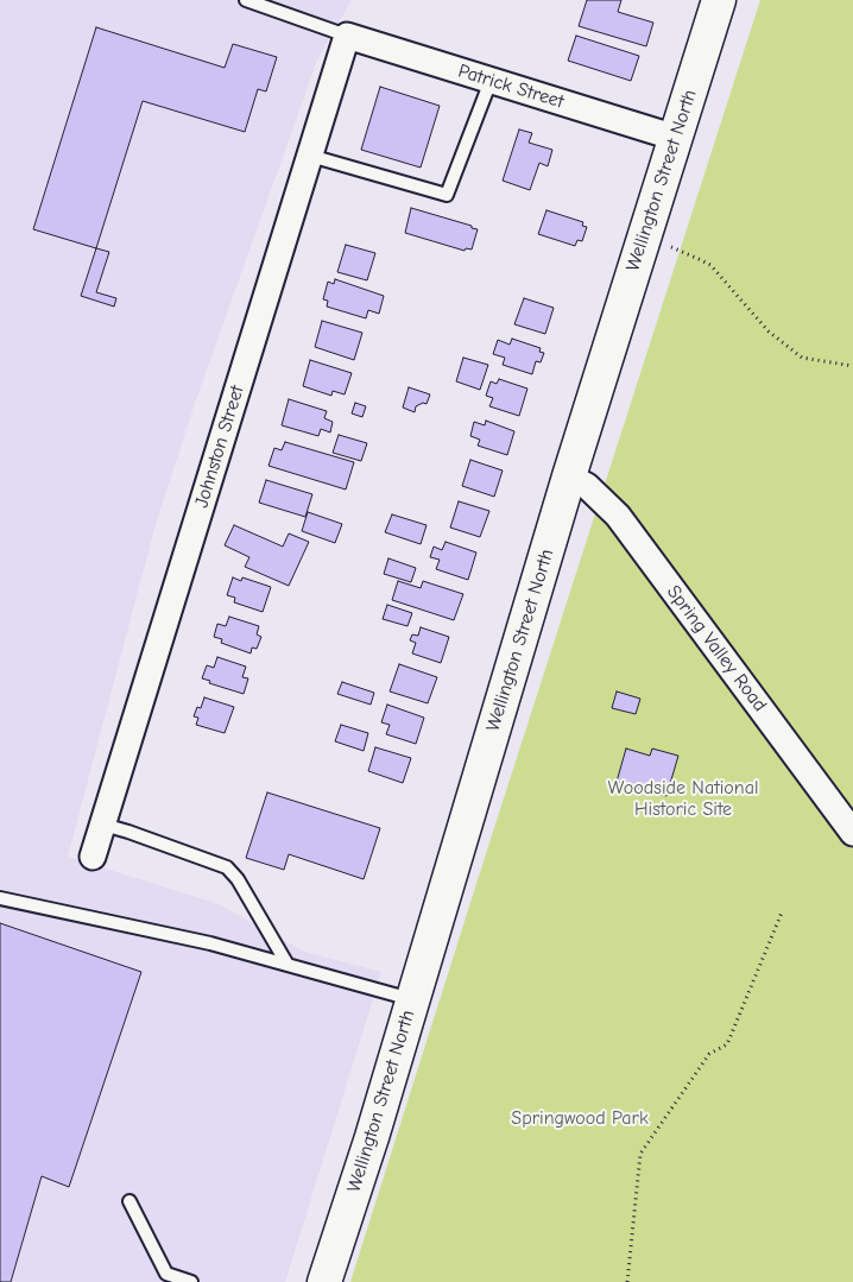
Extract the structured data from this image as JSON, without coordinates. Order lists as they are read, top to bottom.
{
  "streets": {
    "street": [
      "Patrick Street",
      "Wellington Street North",
      "Johnston Street",
      "Spring Valley Road"
    ]
  },
  "crossings": [
    ["Patrick Street", "Wellington Street North"],
    ["Patrick Street", "Johnston Street"],
    ["Wellington Street North", "Spring Valley Road"]
  ],
  "parks": ["Woodside National Historic Site", "Springwood Park"]
}
